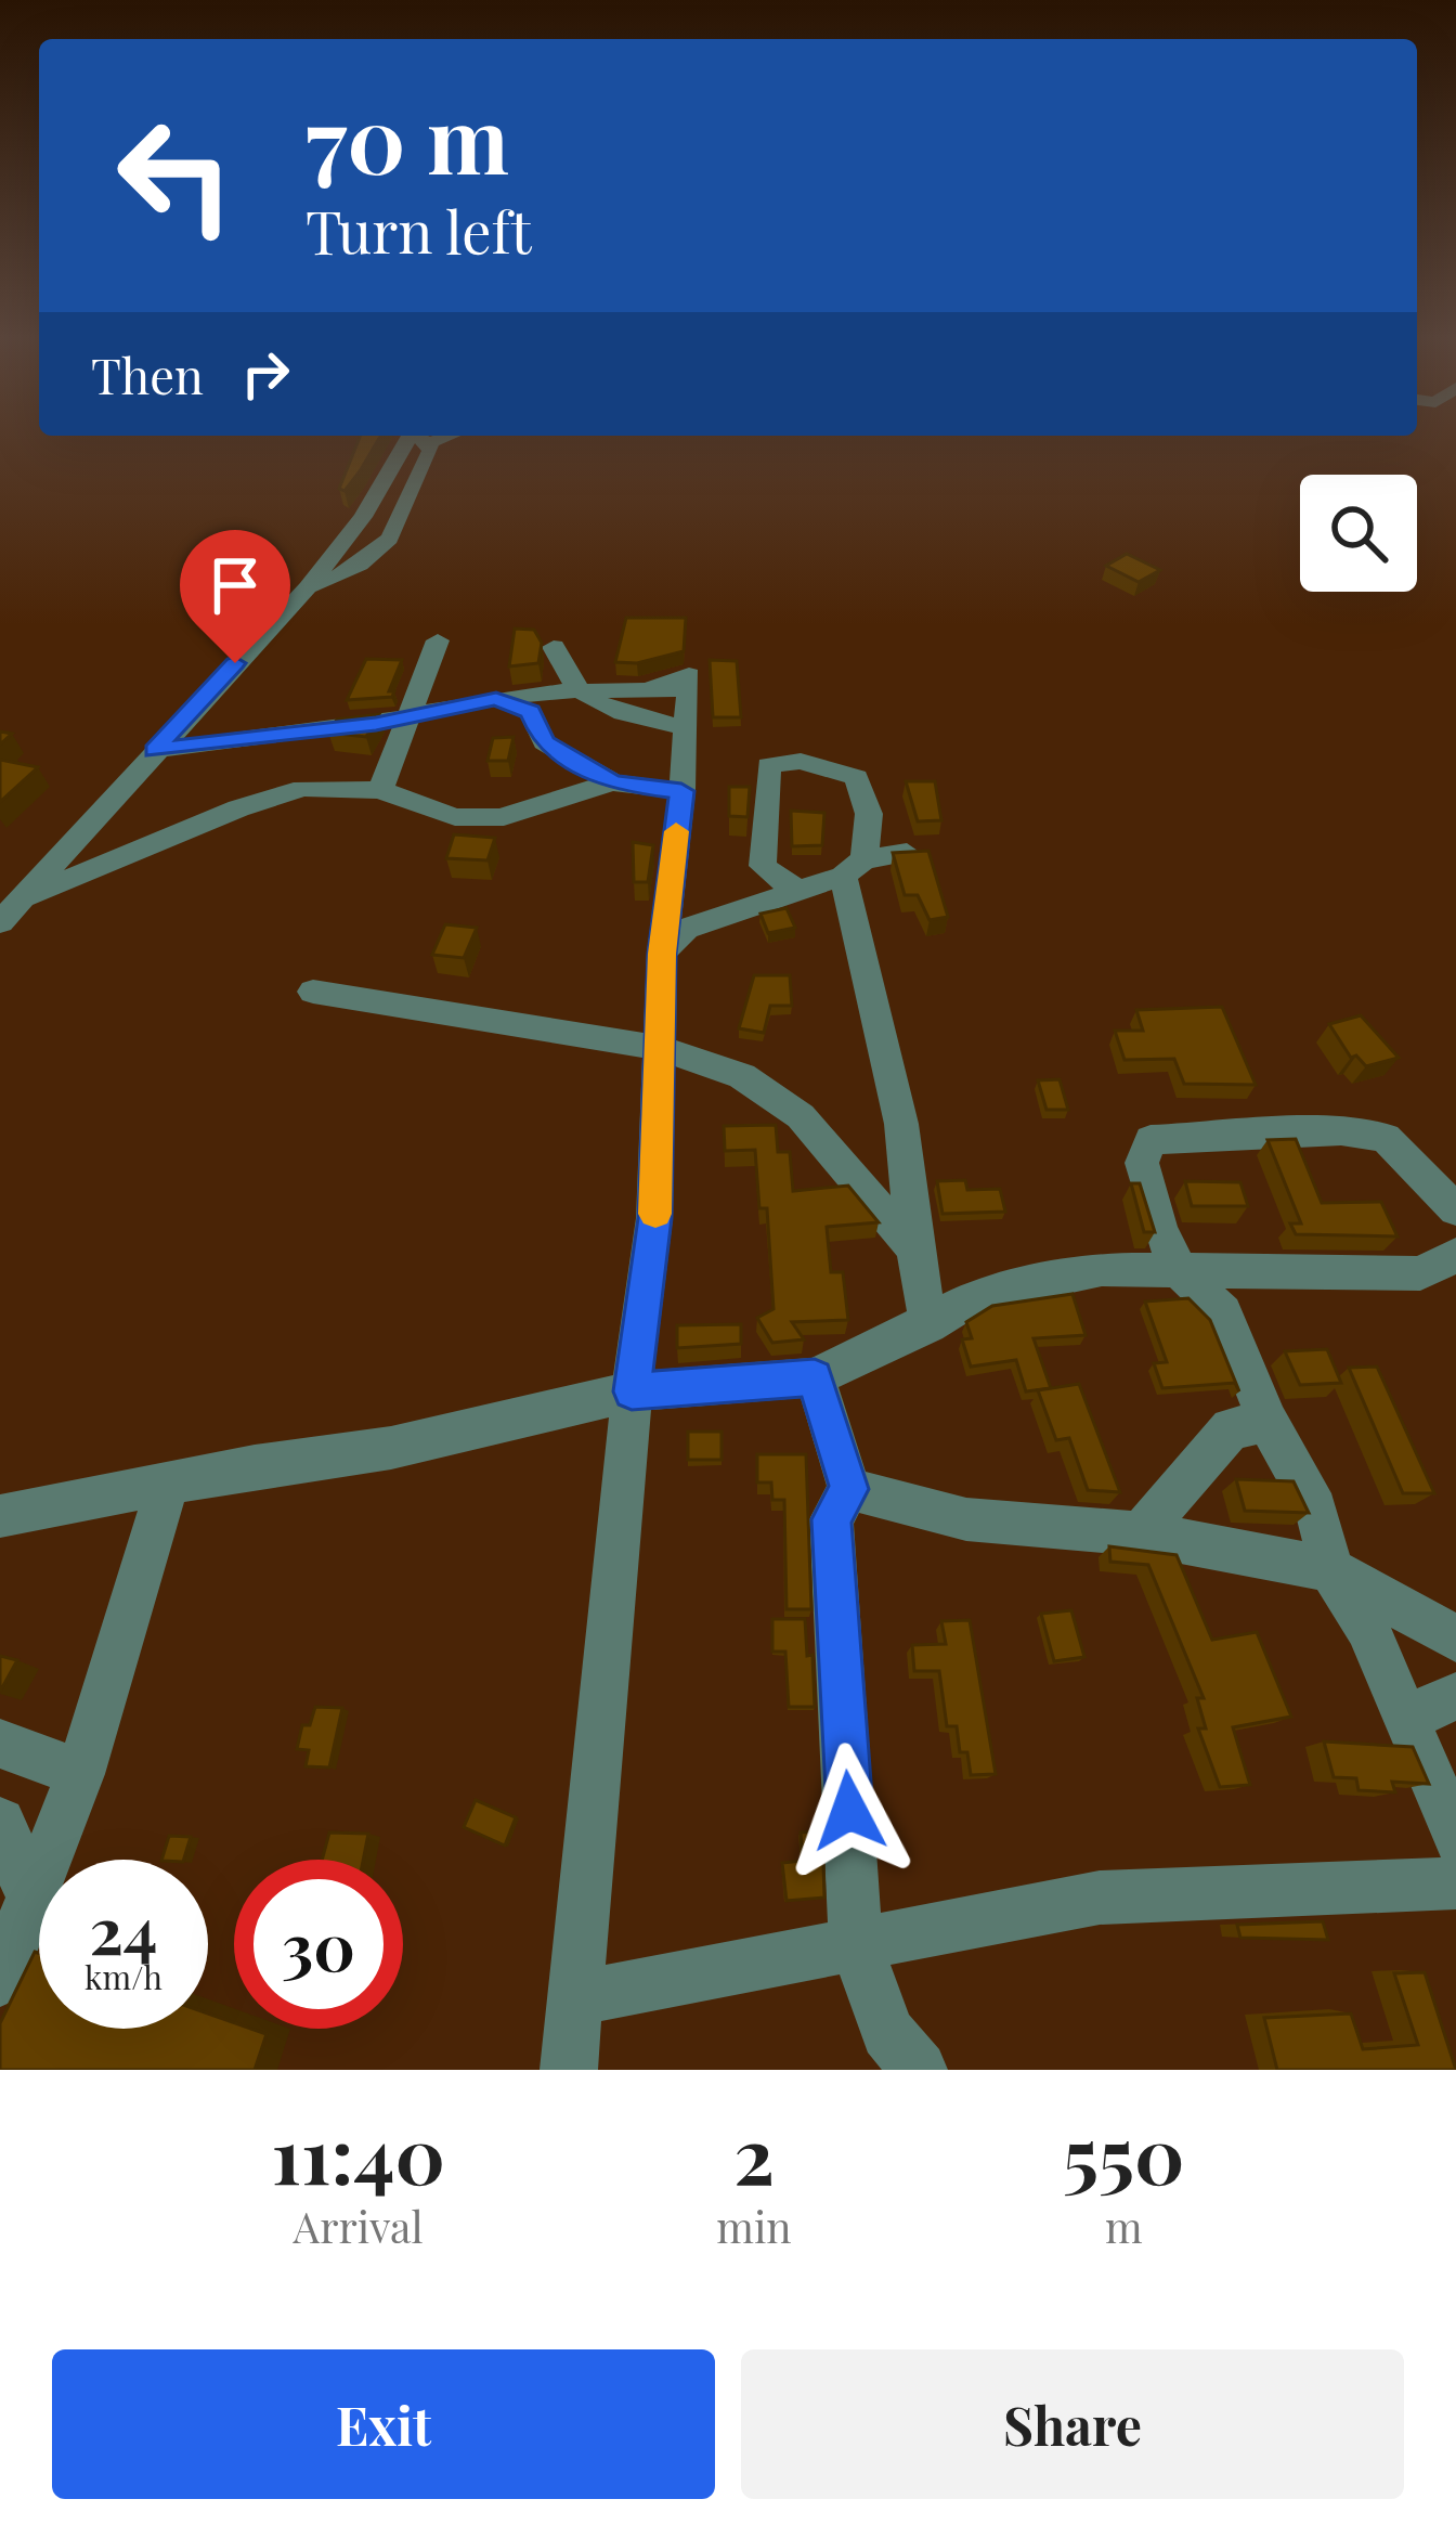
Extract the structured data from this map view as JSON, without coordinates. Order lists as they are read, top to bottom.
{
  "page": {
    "turn": ["70 m", "Turn left"],
    "then": "Then",
    "speed": "24 km/h",
    "limit": "30",
    "eta": [
      "11:40",
      "Arrival",
      "2",
      "min",
      "550",
      "m"
    ],
    "buttons": ["Exit", "Share"]
  }
}
